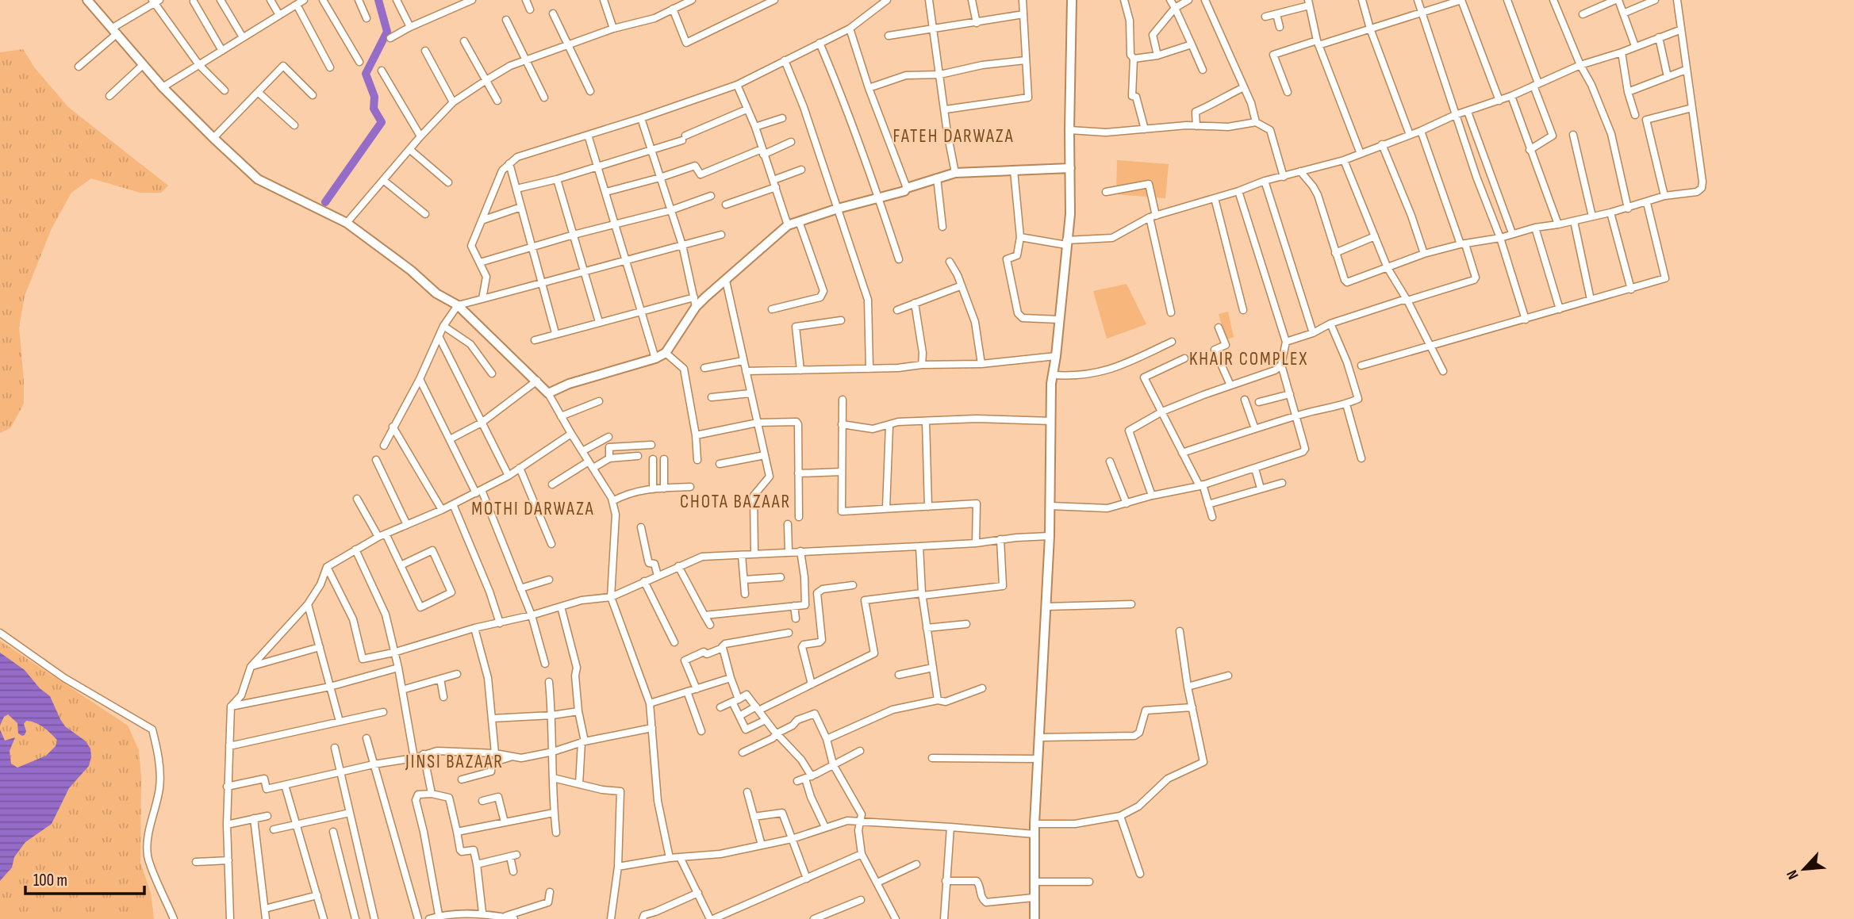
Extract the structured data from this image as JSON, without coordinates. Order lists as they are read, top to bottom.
{
  "districts": [
    "FATEH DARWAZA",
    "KHAIR COMPLEX",
    "CHOTA BAZAAR",
    "MOTHI DARWAZA",
    "JINSI BAZAAR"
  ],
  "scale_bar": "100 m",
  "north": "bottom left"
}
